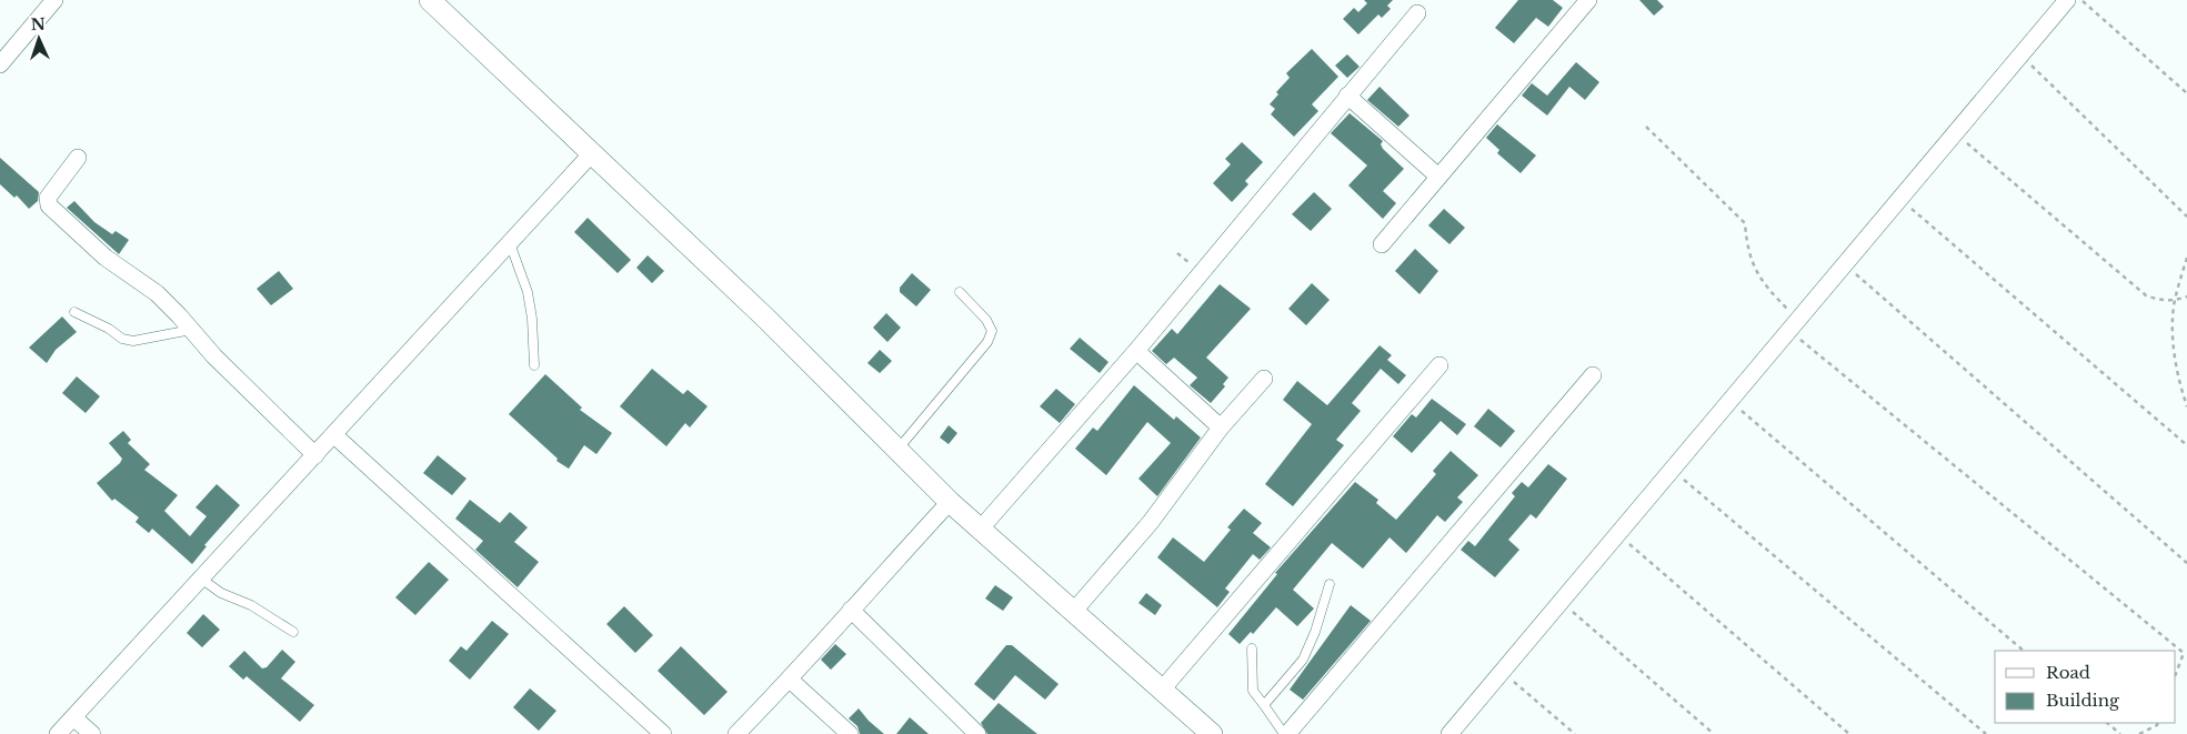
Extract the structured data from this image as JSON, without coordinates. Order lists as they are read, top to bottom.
{
  "legend": ["Road", "Building"],
  "north": "top"
}
